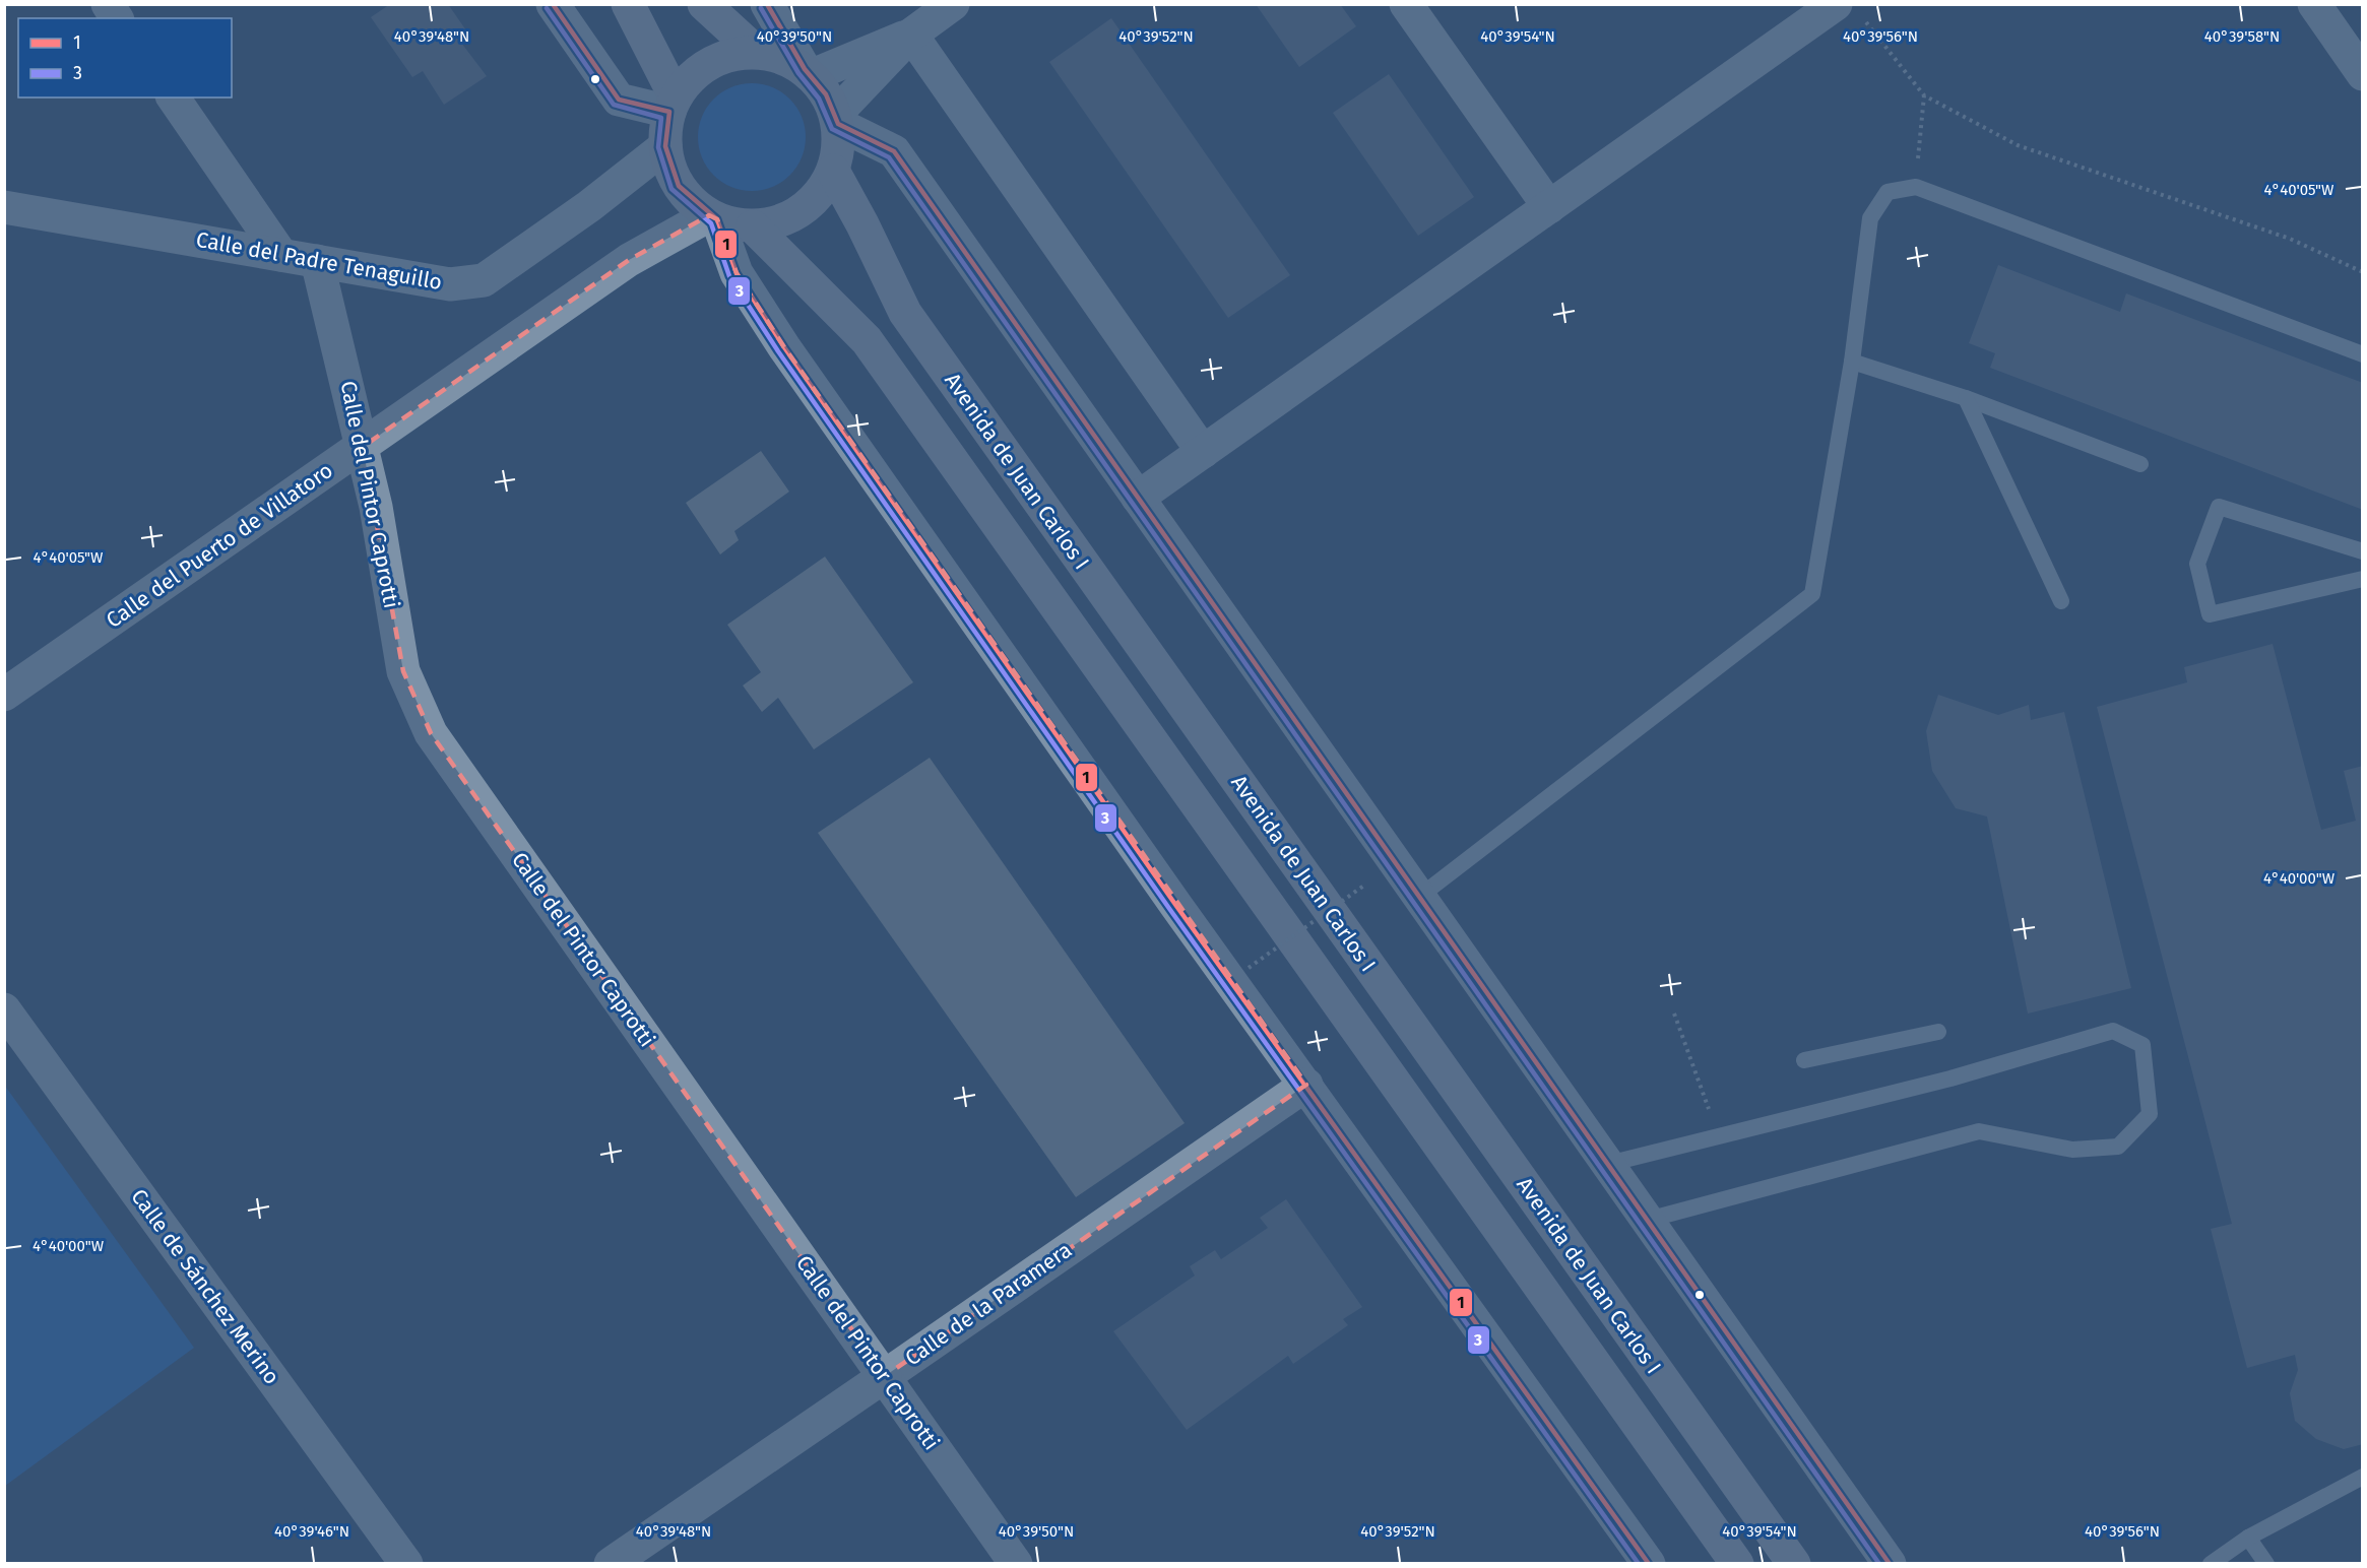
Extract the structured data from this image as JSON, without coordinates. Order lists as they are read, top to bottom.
{
  "streets": {
    "highway": ["Avenida de Juan Carlos I"],
    "street": [
      "Calle del Padre Tenaguillo",
      "Calle del Pintor Caprotti",
      "Calle del Puerto de Villatoro",
      "Calle de Sánchez Merino",
      "Calle de la Paramera"
    ]
  },
  "crossings": [
    ["Calle del Padre Tenaguillo", "Avenida de Juan Carlos I"],
    ["Calle del Padre Tenaguillo", "Calle del Pintor Caprotti"],
    ["Calle del Padre Tenaguillo", "Calle del Puerto de Villatoro"],
    ["Avenida de Juan Carlos I", "Calle del Puerto de Villatoro"],
    ["Calle del Pintor Caprotti", "Calle del Puerto de Villatoro"],
    ["Calle del Pintor Caprotti", "Calle de la Paramera"]
  ],
  "lines": ["transit line 1", "transit line 3"],
  "legend": ["1", "3"],
  "coordinates": [
    "40°39'48\"N",
    "40°39'50\"N",
    "40°39'52\"N",
    "40°39'54\"N",
    "40°39'56\"N",
    "40°39'58\"N",
    "4°40'05\"W",
    "4°40'00\"W",
    "40°39'46\"N"
  ]
}
